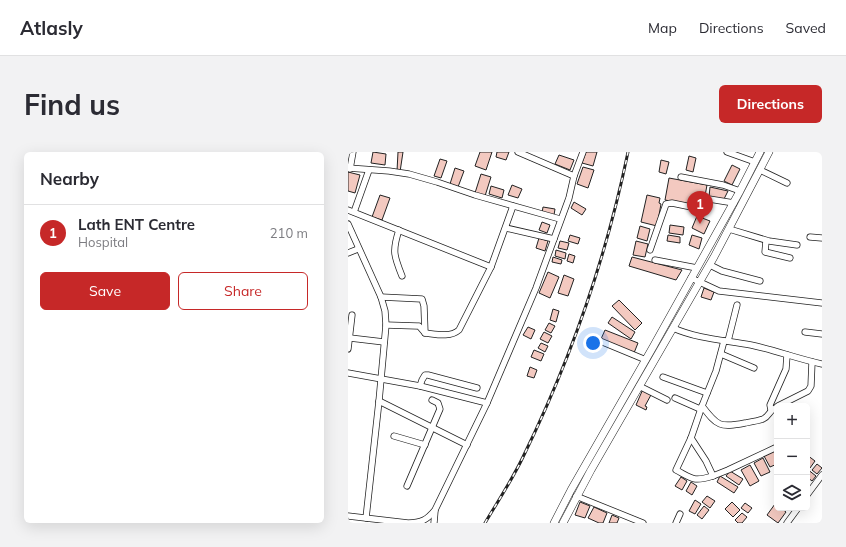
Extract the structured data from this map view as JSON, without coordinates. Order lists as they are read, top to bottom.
{
  "page": {
    "header": "Atlasly",
    "nav": ["Map", "Directions", "Saved"],
    "buttons": [
      "Directions",
      ["Save", "Share"]
    ],
    "title": "Find us",
    "heading": "Nearby",
    "pins": "1",
    "list": [
      {
        "mark": "1",
        "name": "Lath ENT Centre",
        "note": "Hospital",
        "value": "210 m"
      }
    ],
    "map_buttons": ["+", "−"]
  }
}
